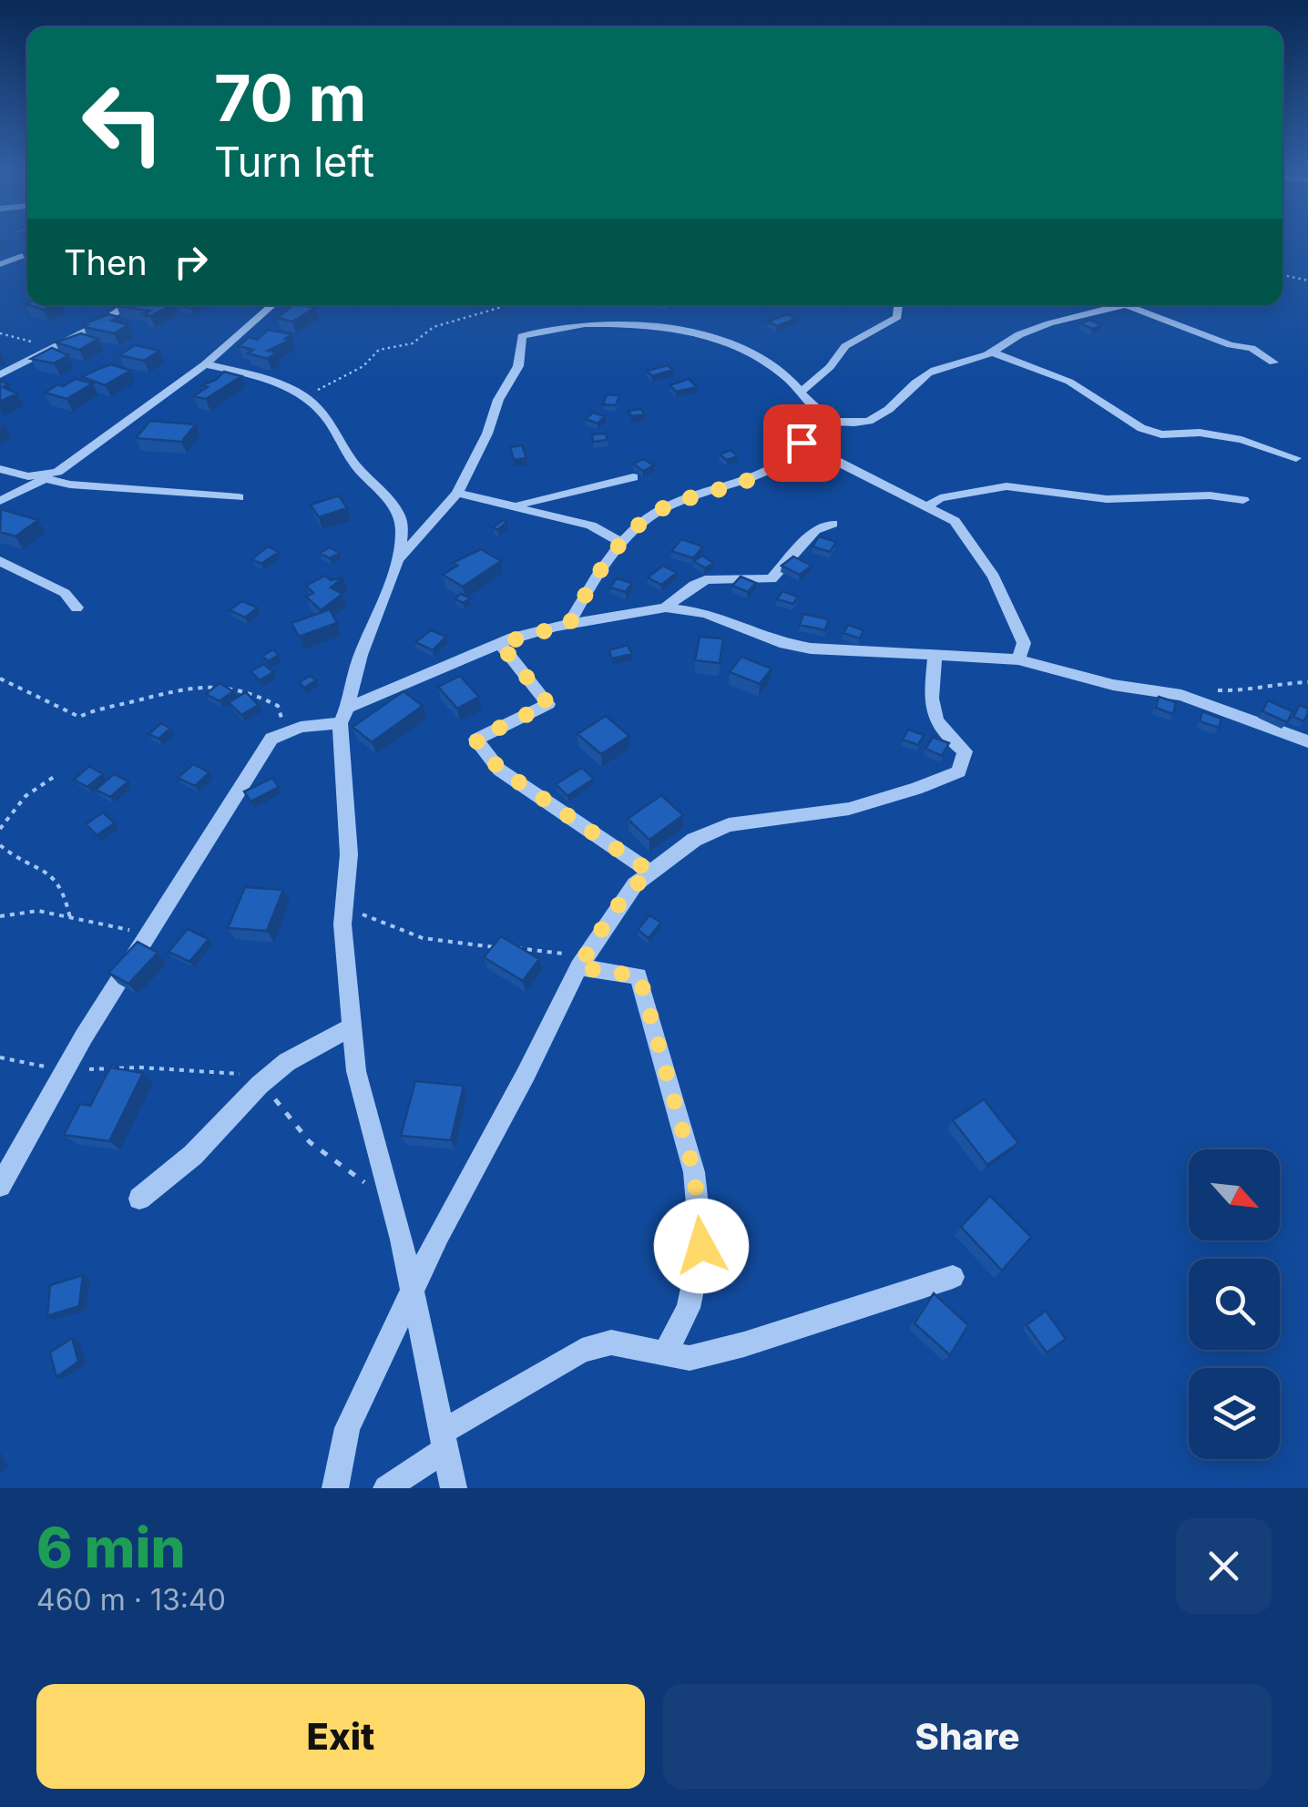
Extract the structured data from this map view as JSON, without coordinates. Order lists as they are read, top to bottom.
{
  "north": "bottom right",
  "page": {
    "turn": ["70 m", "Turn left"],
    "then": "Then",
    "heading": ["6 min", "460 m · 13:40"],
    "buttons": ["Exit", "Share"]
  }
}
